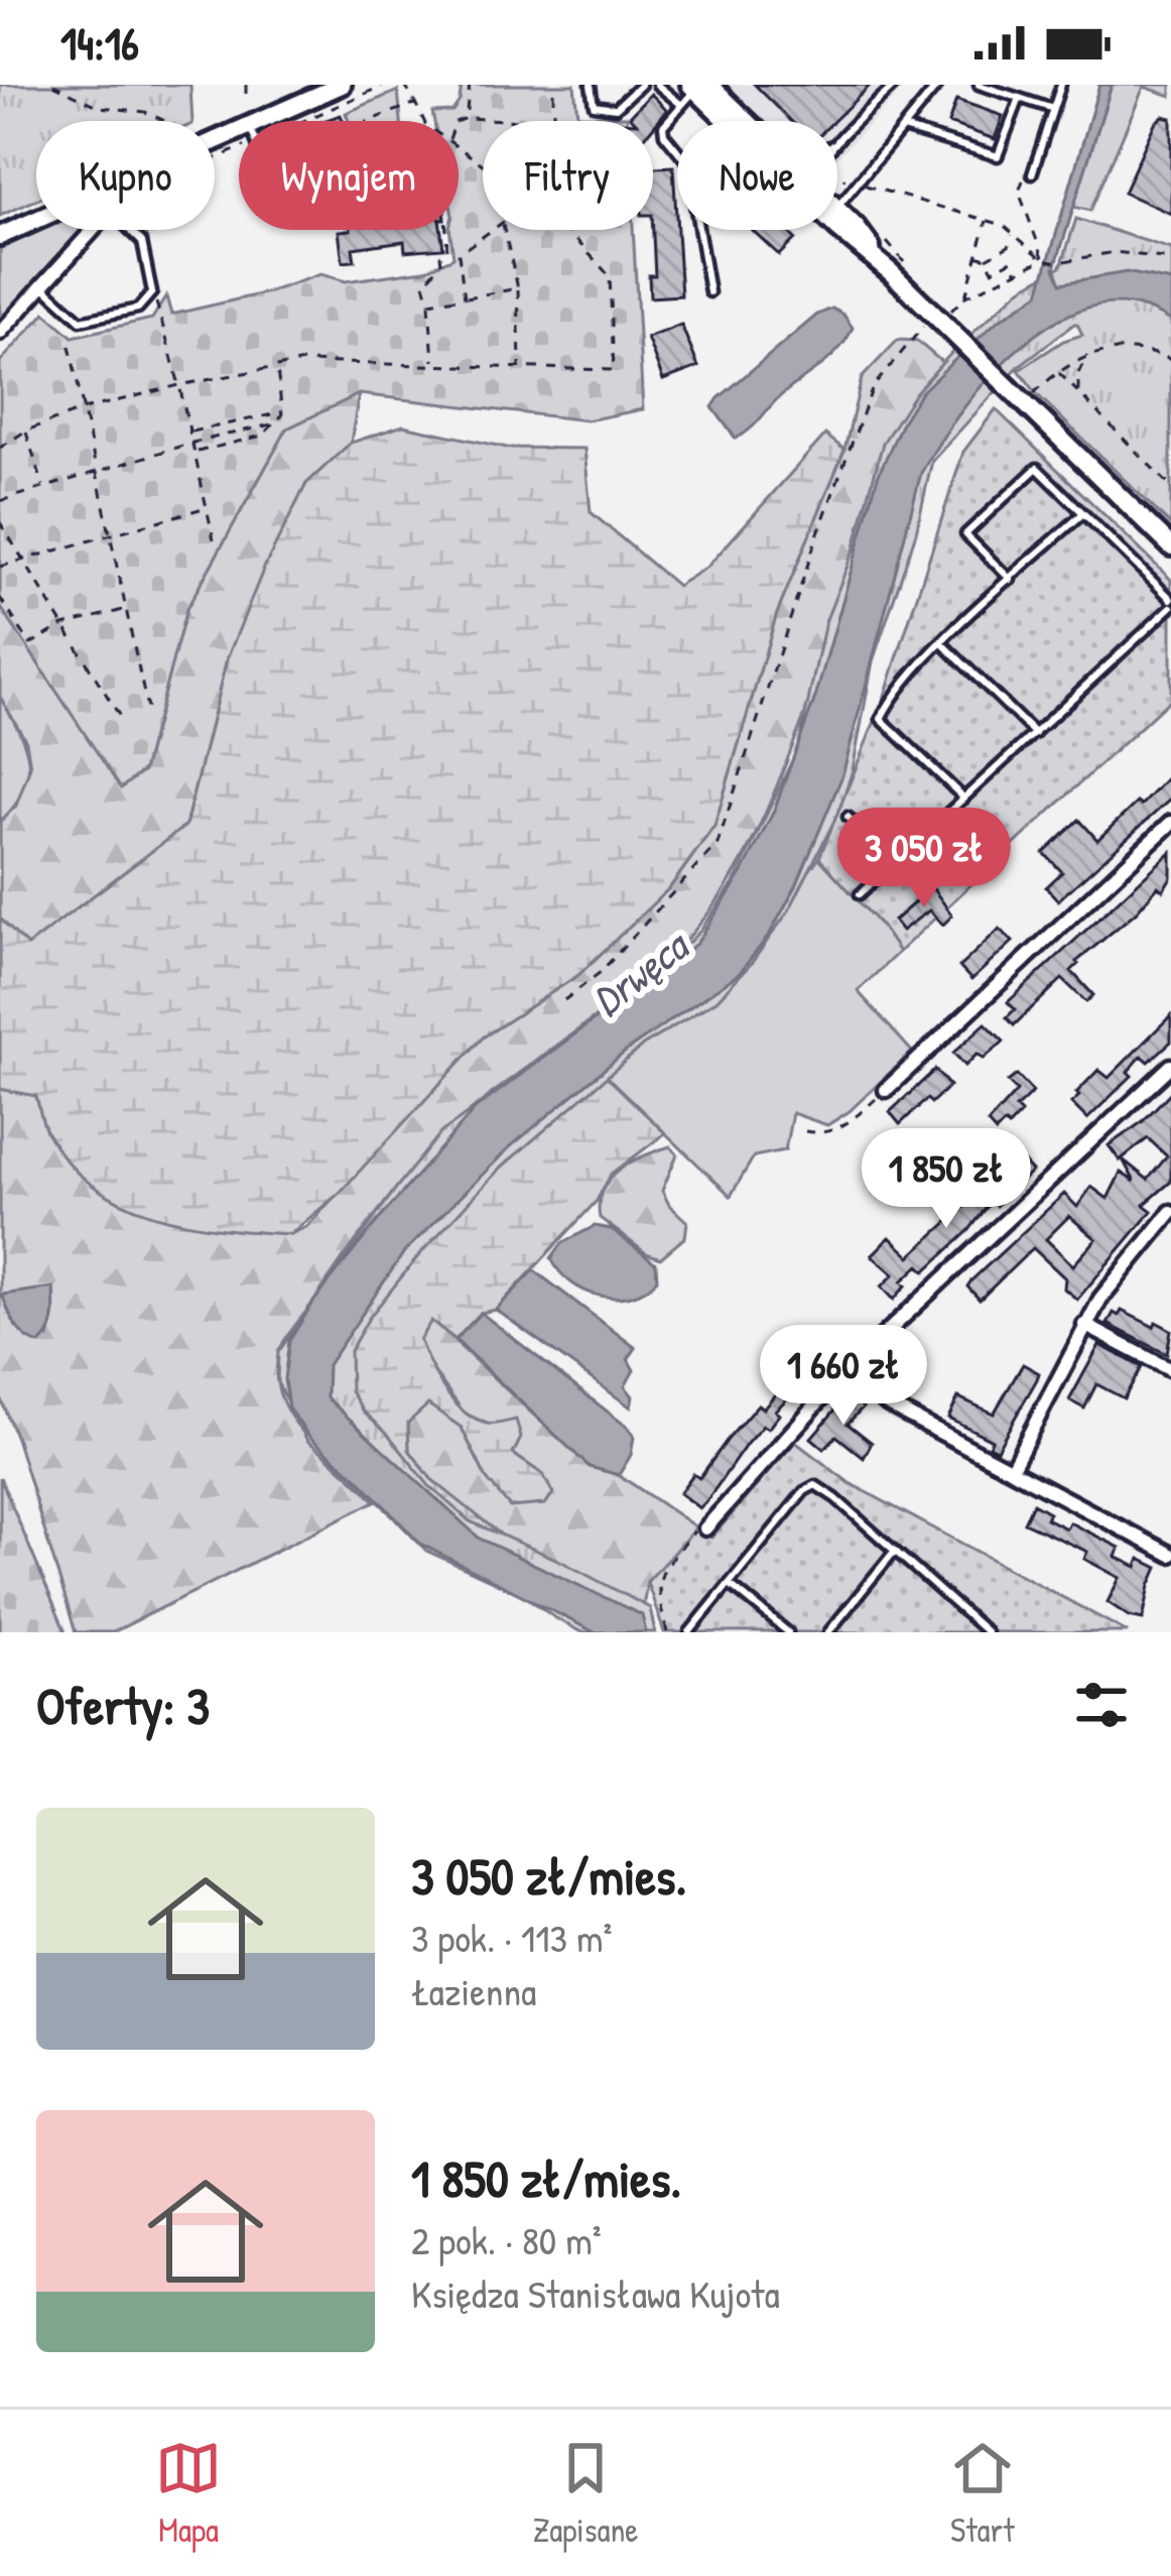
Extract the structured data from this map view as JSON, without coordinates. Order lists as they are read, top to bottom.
{
  "water": ["Drwęca"],
  "page": {
    "status": "14:16",
    "chip": [
      "Kupno",
      "Wynajem",
      "Filtry",
      "Nowe"
    ],
    "price": ["3 050 zł", "1 850 zł", "1 660 zł"],
    "heading": "Oferty: 3",
    "list": [
      {
        "name": "3 050 zł/mies.",
        "note": "3 pok. · 113 m² · Łazienna"
      },
      {
        "name": "1 850 zł/mies.",
        "note": "2 pok. · 80 m² · Księdza Stanisława Kujota"
      }
    ],
    "tabs": ["Mapa", "Zapisane", "Start"]
  }
}
